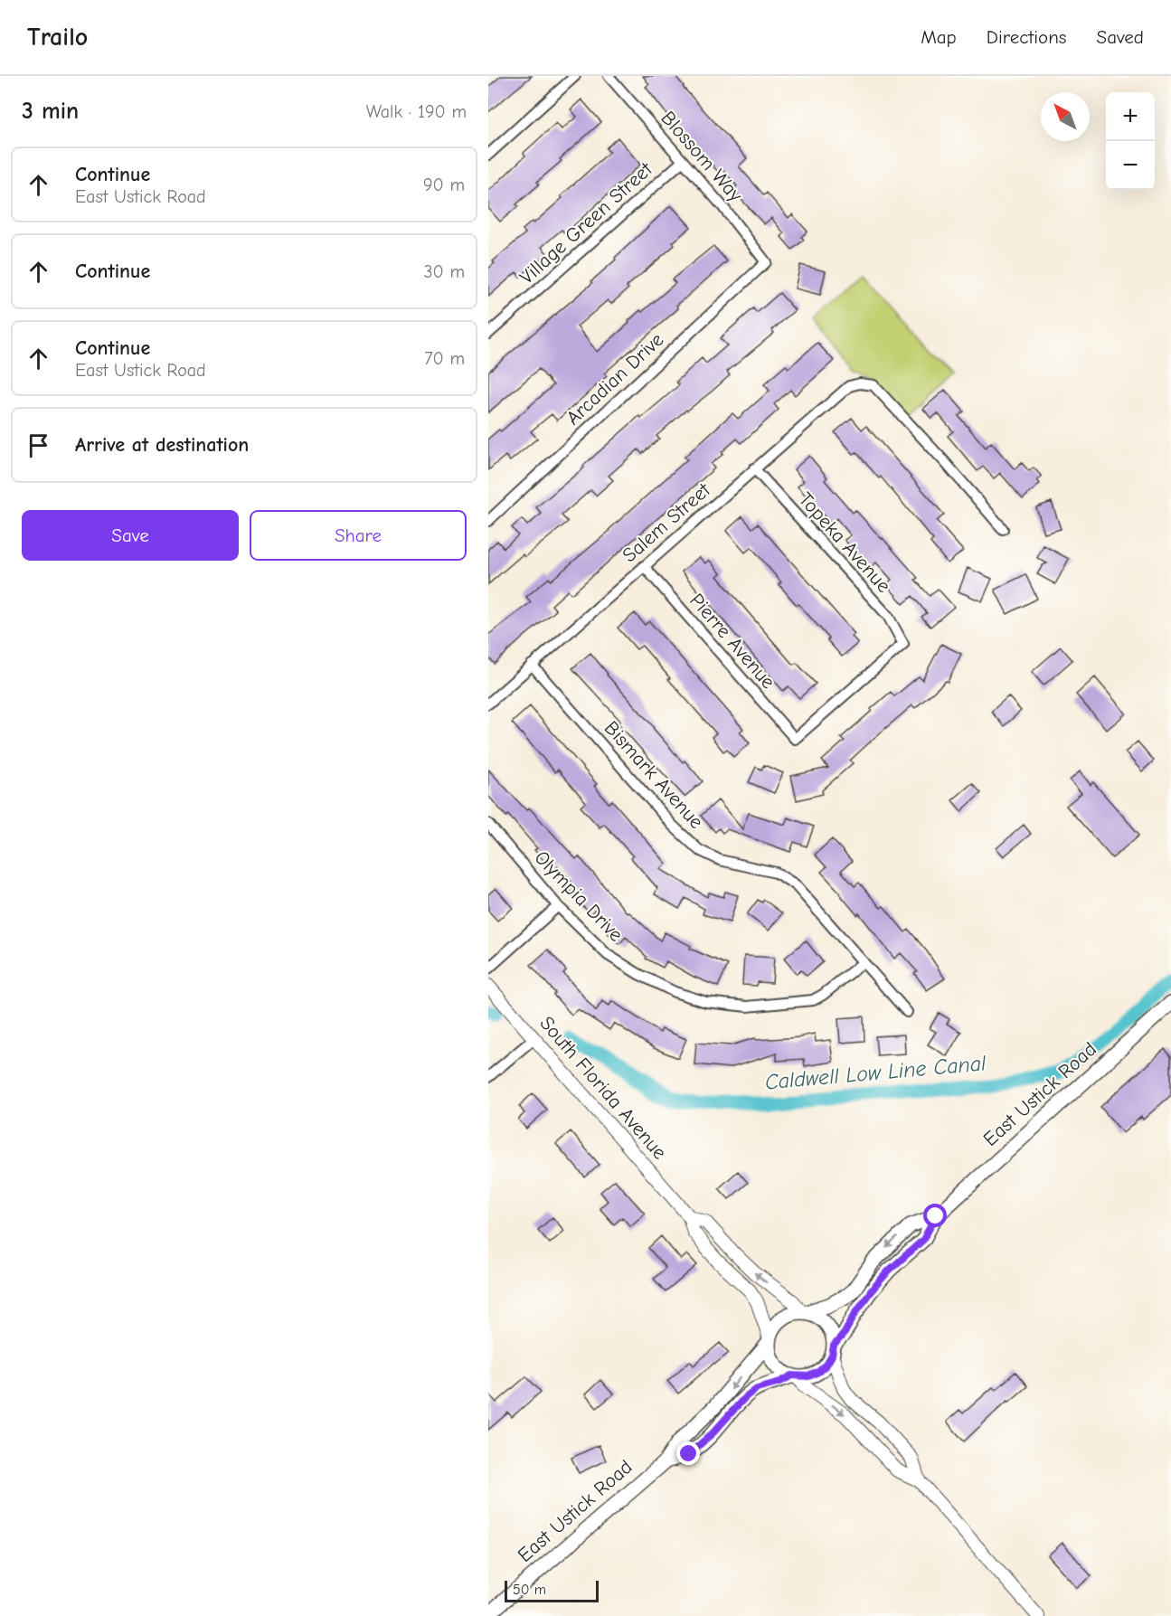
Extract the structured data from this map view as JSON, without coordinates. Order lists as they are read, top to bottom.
{
  "streets": {
    "main road": ["East Ustick Road"],
    "street": [
      "Blossom Way",
      "Village Green Street",
      "Arcadian Drive",
      "Salem Street",
      "Topeka Avenue",
      "Pierre Avenue",
      "Bismark Avenue",
      "Olympia Drive",
      "South Florida Avenue"
    ]
  },
  "crossings": [
    ["Blossom Way", "Village Green Street"],
    ["Blossom Way", "Arcadian Drive"],
    ["Salem Street", "Topeka Avenue"],
    ["Salem Street", "Pierre Avenue"],
    ["Salem Street", "Bismark Avenue"],
    ["Topeka Avenue", "Pierre Avenue"],
    ["Bismark Avenue", "Olympia Drive"],
    ["South Florida Avenue", "East Ustick Road"]
  ],
  "water": ["Caldwell Low Line Canal"],
  "scale_bar": "50 m",
  "north": "top left",
  "page": {
    "header": "Trailo",
    "nav": ["Map", "Directions", "Saved"],
    "heading": ["3 min", "Walk · 190 m"],
    "map_buttons": ["+", "−"],
    "list": [
      ["Continue", "East Ustick Road", "90 m"],
      ["Continue", "30 m"],
      ["Continue", "East Ustick Road", "70 m"],
      "Arrive at destination"
    ],
    "buttons": ["Save", "Share"],
    "scale": "50 m"
  }
}
